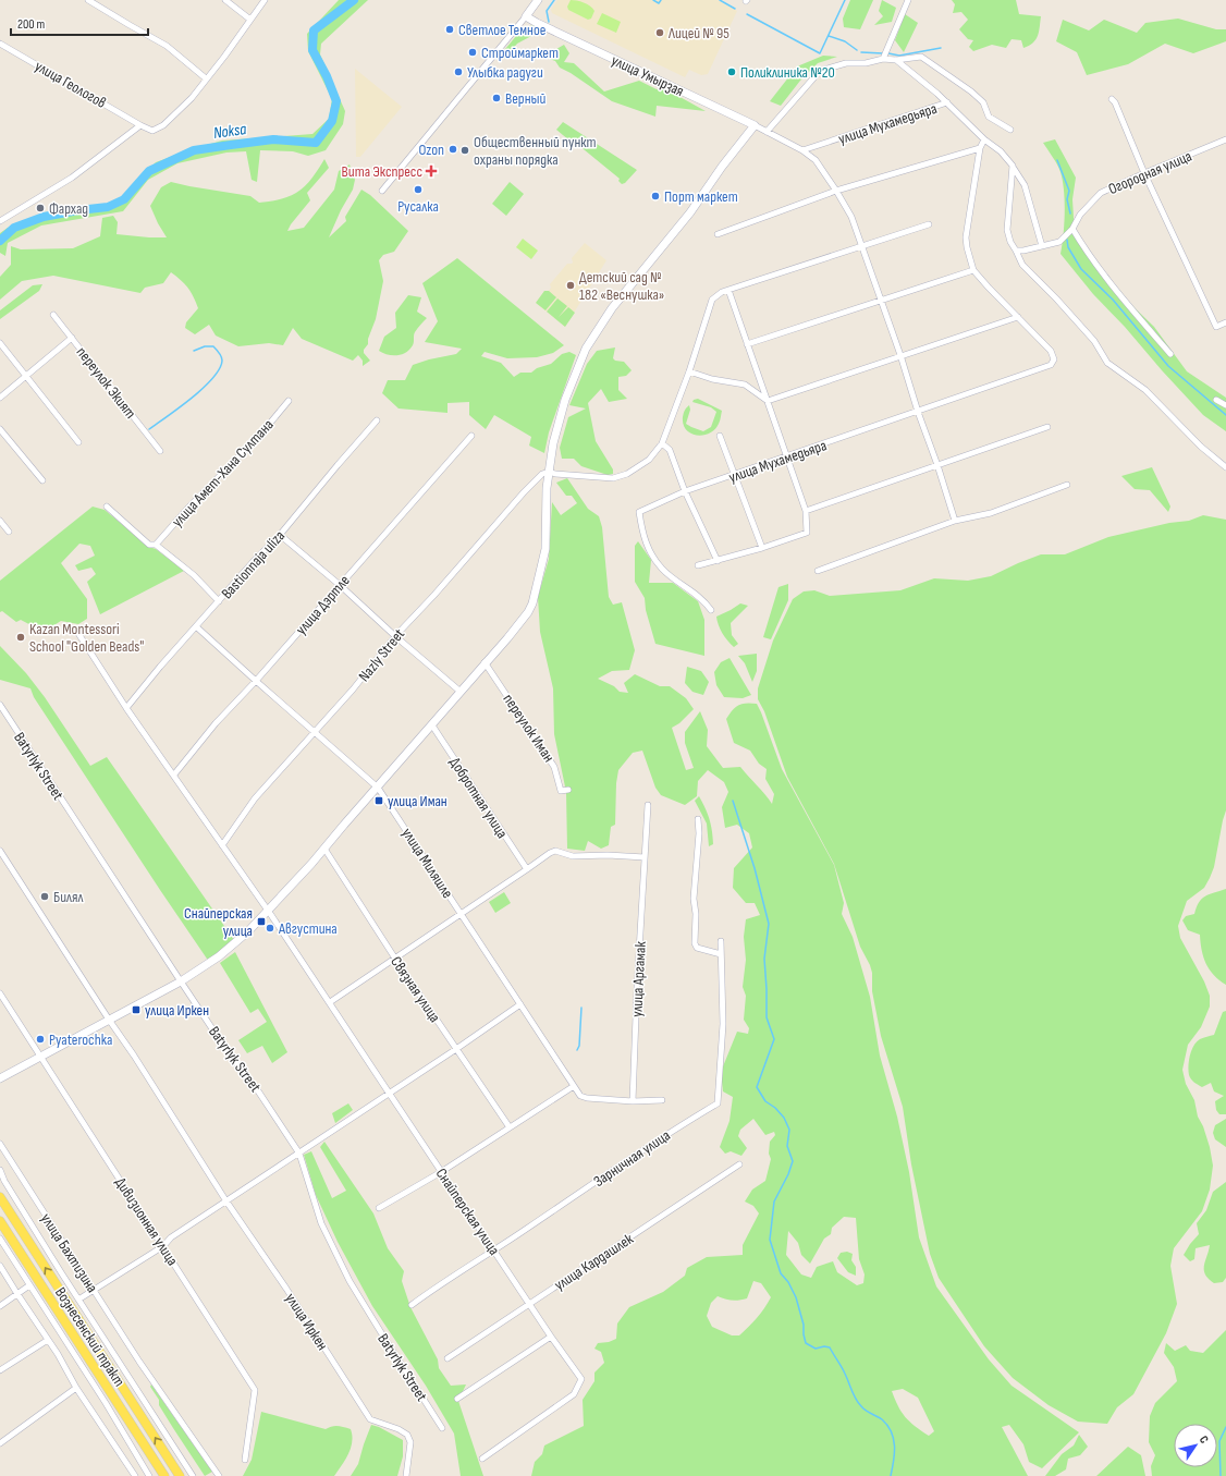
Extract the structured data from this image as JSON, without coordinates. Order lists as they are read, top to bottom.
{
  "streets": {
    "main road": ["Вознесенский тракт"],
    "street": [
      "улица Умырзая",
      "улица Геологов",
      "улица Мухамедьяра",
      "Огородная улица",
      "переулок Экият",
      "улица Амет-Хана Султана",
      "Bastionnaja uliza",
      "улица Дэртле",
      "Nazly Street",
      "переулок Иман",
      "Batyrlyk Street",
      "Добротная улица",
      "улица Миляшле",
      "улица Аргамак",
      "Связная улица",
      "Зарничная улица",
      "Снайперская улица",
      "Дивизионная улица",
      "улица Бахтизина",
      "улица Кардашлек",
      "улица Иркен"
    ]
  },
  "crossings": [
    ["Bastionnaja uliza", "улица Миляшле"],
    ["Bastionnaja uliza", "Снайперская улица"],
    ["улица Дэртле", "улица Миляшле"],
    ["улица Дэртле", "Снайперская улица"],
    ["Nazly Street", "улица Миляшле"],
    ["Nazly Street", "Снайперская улица"],
    ["улица Миляшле", "улица Аргамак"],
    ["Зарничная улица", "Снайперская улица"],
    ["Снайперская улица", "улица Кардашлек"]
  ],
  "water": ["Noksa"],
  "places": {
    "other": [
      "Светлое Темное",
      "Лицей № 95",
      "Строймаркет",
      "Улыбка радуги",
      "Поликлиника №20",
      "Верный",
      "Ozon",
      "Общественный пункт охраны порядка",
      "Русалка",
      "Порт маркет",
      "Фархад",
      "Детский сад № 182 «Веснушка»",
      "Kazan Montessori School \"Golden Beads\"",
      "Билял",
      "Августина",
      "Pyaterochka"
    ],
    "health": ["Вита Экспресс"],
    "transit": ["улица Иман", "Снайперская улица", "улица Иркен"]
  },
  "scale_bar": "200 m",
  "north": "top right"
}
